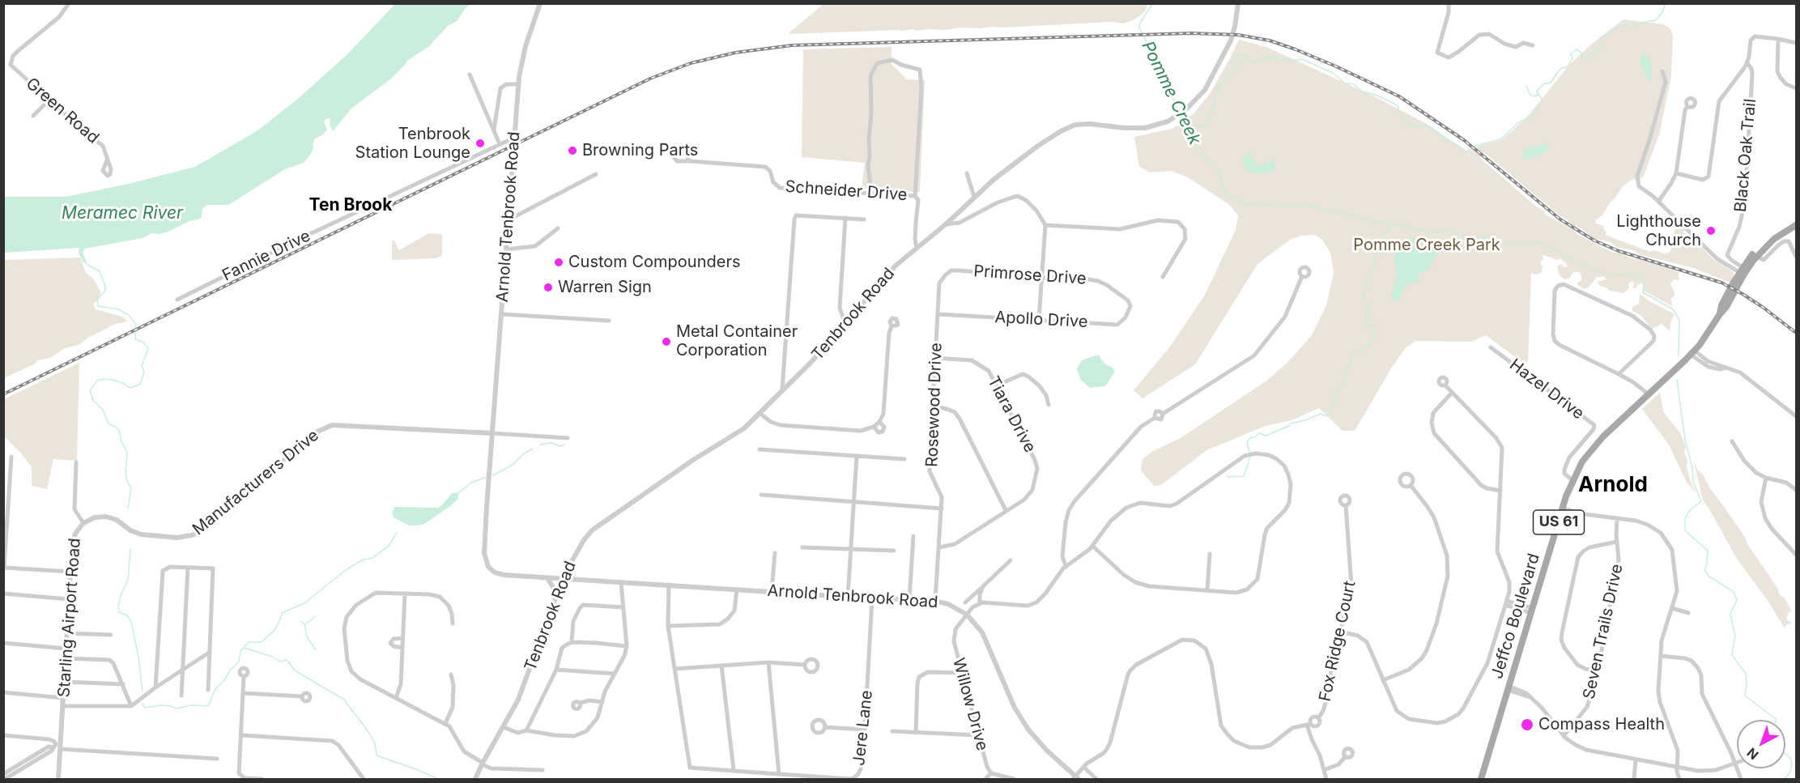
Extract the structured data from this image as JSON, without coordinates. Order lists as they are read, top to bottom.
{
  "streets": {
    "main road": ["US 61", "Jeffco Boulevard"],
    "street": [
      "Green Road",
      "Black Oak Trail",
      "Schneider Drive",
      "Arnold Tenbrook Road",
      "Fannie Drive",
      "Primrose Drive",
      "Tenbrook Road",
      "Apollo Drive",
      "Hazel Drive",
      "Rosewood Drive",
      "Tiara Drive",
      "Manufacturers Drive",
      "Starling Airport Road",
      "Seven Trails Drive",
      "Fox Ridge Court",
      "Willow Drive",
      "Jere Lane"
    ]
  },
  "crossings": [
    ["Black Oak Trail", "Jeffco Boulevard"],
    ["Schneider Drive", "Tenbrook Road"],
    ["Arnold Tenbrook Road", "Fannie Drive"],
    ["Arnold Tenbrook Road", "Tenbrook Road"],
    ["Arnold Tenbrook Road", "Rosewood Drive"],
    ["Arnold Tenbrook Road", "Manufacturers Drive"],
    ["Arnold Tenbrook Road", "Fox Ridge Court"],
    ["Arnold Tenbrook Road", "Willow Drive"],
    ["Arnold Tenbrook Road", "Jere Lane"],
    ["Primrose Drive", "Apollo Drive"],
    ["Primrose Drive", "Rosewood Drive"],
    ["Apollo Drive", "Rosewood Drive"],
    ["Hazel Drive", "Jeffco Boulevard"],
    ["Rosewood Drive", "Tiara Drive"],
    ["Manufacturers Drive", "Starling Airport Road"]
  ],
  "districts": ["Ten Brook", "Arnold"],
  "water": ["Pomme Creek", "Meramec River"],
  "parks": ["Pomme Creek Park"],
  "places": [
    "Tenbrook Station Lounge",
    "Browning Parts",
    "Lighthouse Church",
    "Custom Compounders",
    "Warren Sign",
    "Metal Container Corporation",
    "Compass Health"
  ],
  "north": "bottom left"
}
